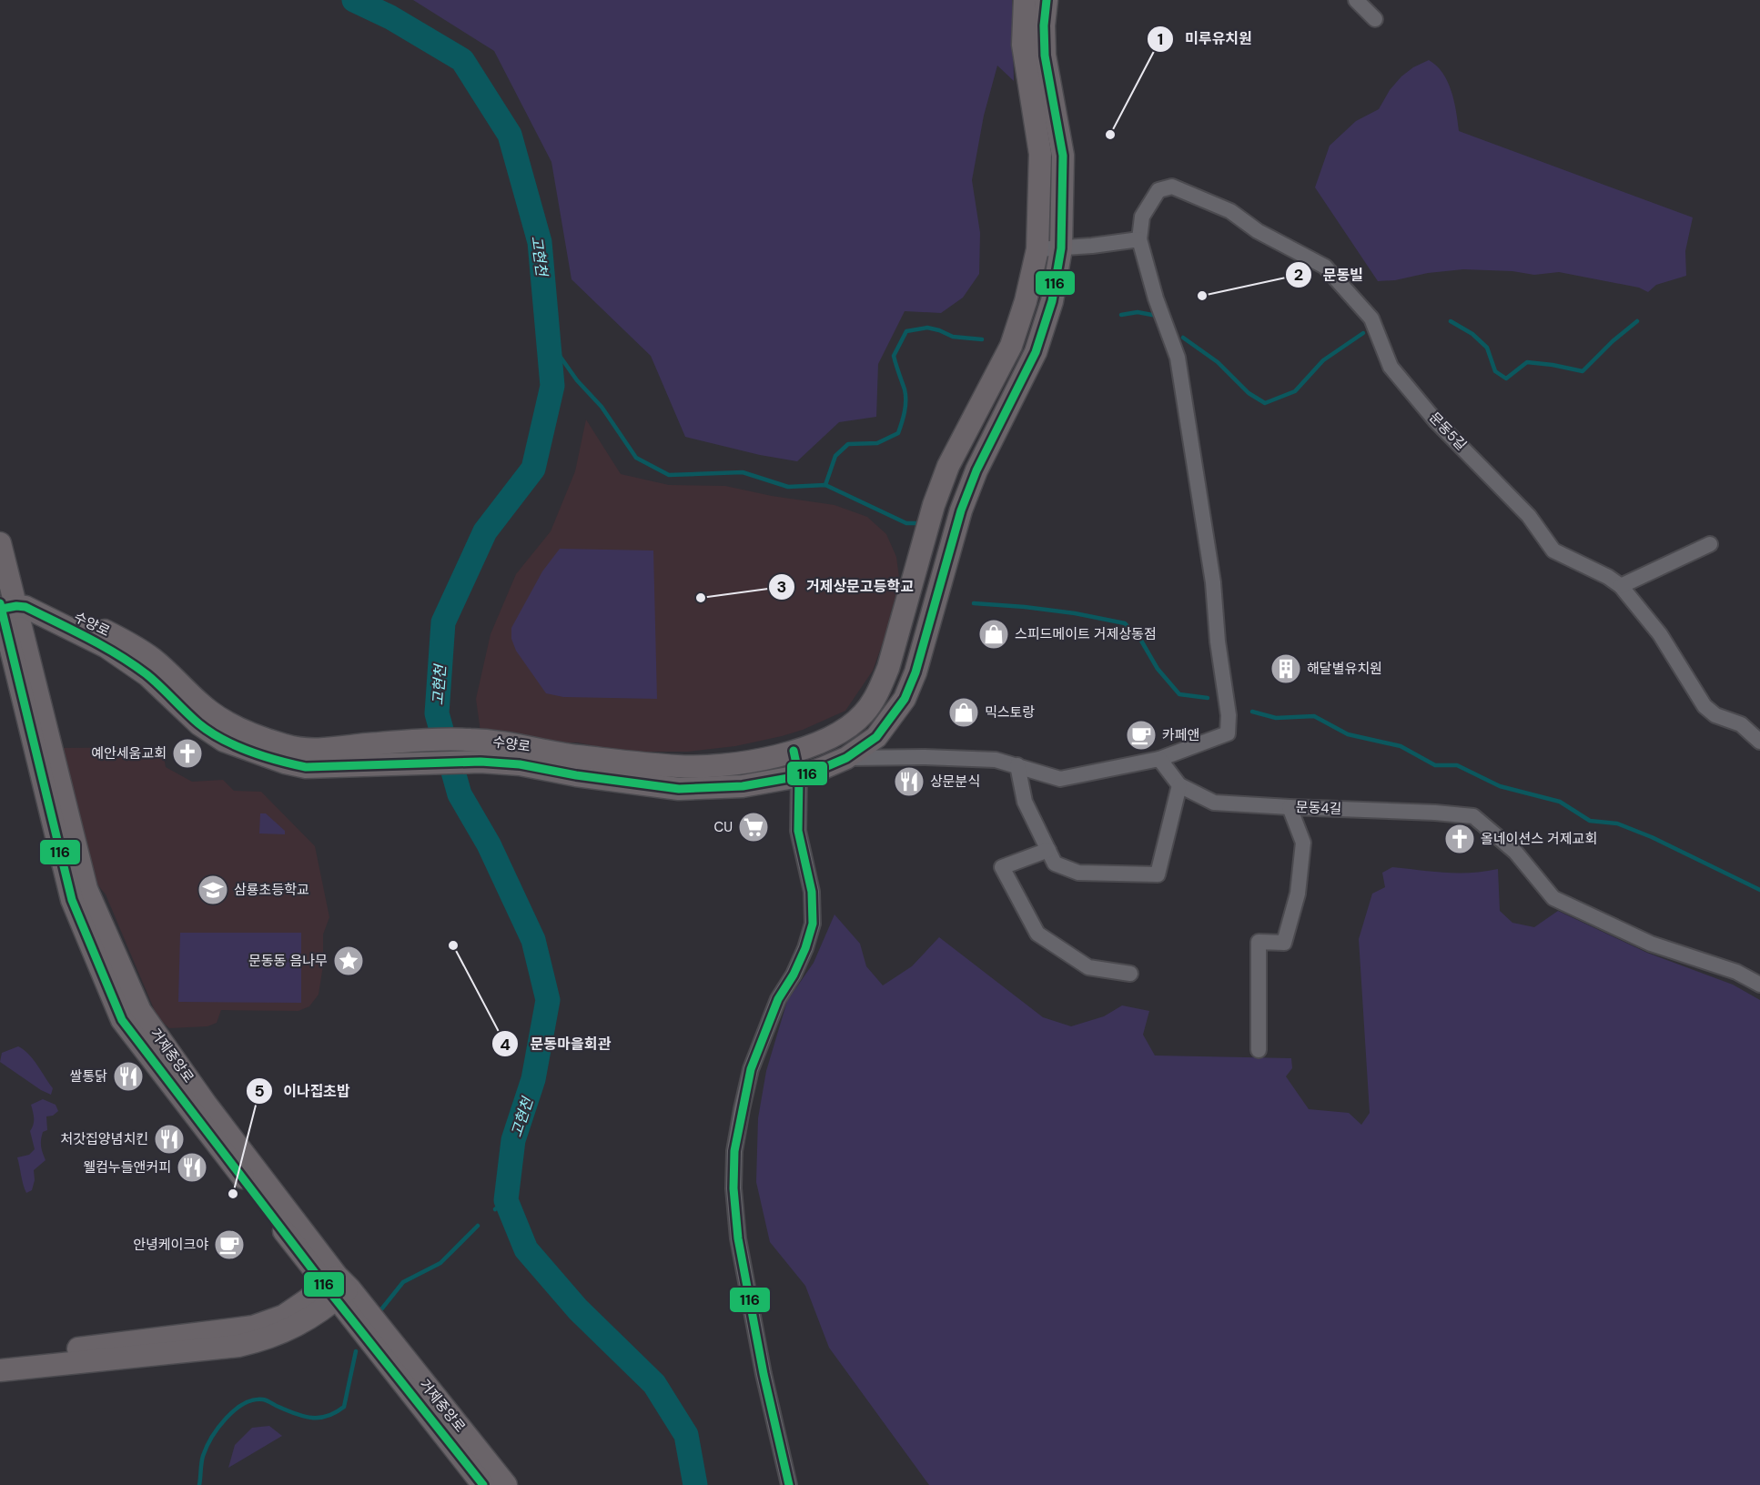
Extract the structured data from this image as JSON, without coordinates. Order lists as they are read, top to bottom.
{
  "streets": {
    "street": [
      "문동5길",
      "수양로",
      "문동4길",
      "거제중앙로"
    ]
  },
  "crossings": [
    ["수양로", "거제중앙로"]
  ],
  "water": ["고현천"],
  "places": {
    "other": [
      "미루유치원",
      "문동빌",
      "거제상문고등학교",
      "문동마을회관",
      "이나집초밥"
    ],
    "shop": ["스피드메이트 거제상동점", "믹스토랑"],
    "building": ["해달별유치원"],
    "cafe": ["카페앤", "안녕케이크야"],
    "church": ["예안세움교회", "올네이션스 거제교회"],
    "restaurant": [
      "상문분식",
      "쌀통닭",
      "처갓집양념치킨",
      "웰컴누들앤커피"
    ],
    "supermarket": ["CU"],
    "school or university": ["삼룡초등학교"],
    "place": ["문동동 음나무"]
  },
  "lines": ["transit line 116"]
}
